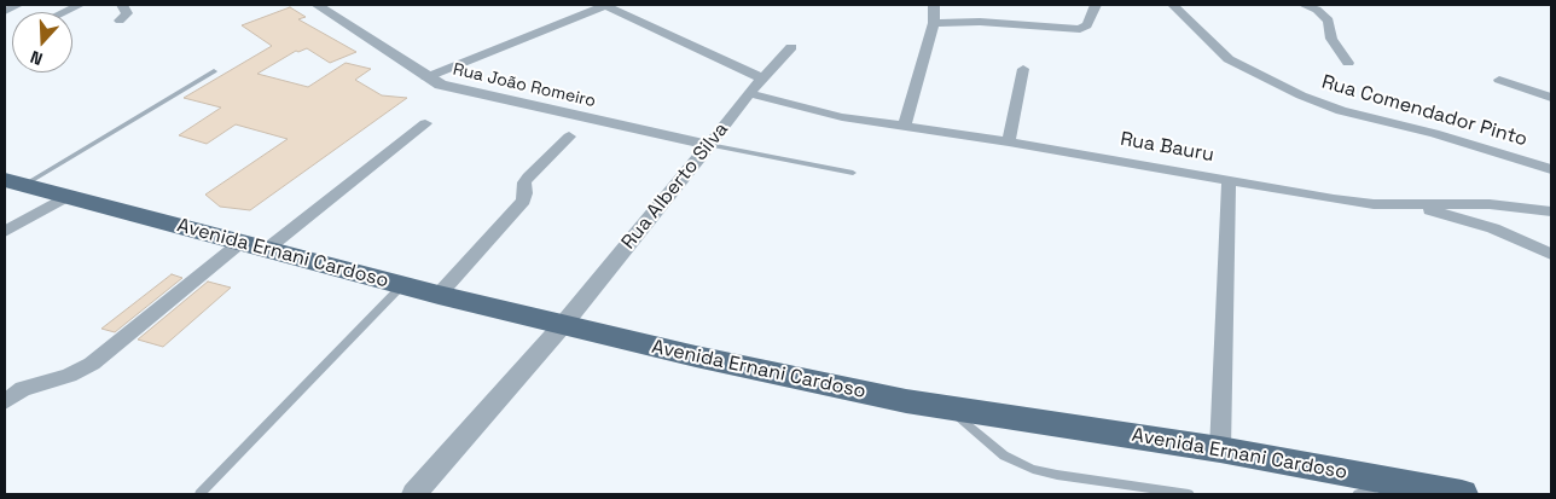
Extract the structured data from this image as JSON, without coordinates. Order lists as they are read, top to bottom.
{
  "streets": {
    "main road": ["Avenida Ernani Cardoso"],
    "street": [
      "Rua João Romeiro",
      "Rua Comendador Pinto",
      "Rua Bauru",
      "Rua Alberto Silva"
    ]
  },
  "crossings": [
    ["Rua João Romeiro", "Rua Alberto Silva"],
    ["Rua Bauru", "Rua Alberto Silva"],
    ["Rua Bauru", "Avenida Ernani Cardoso"],
    ["Rua Alberto Silva", "Avenida Ernani Cardoso"]
  ],
  "north": "bottom"
}
